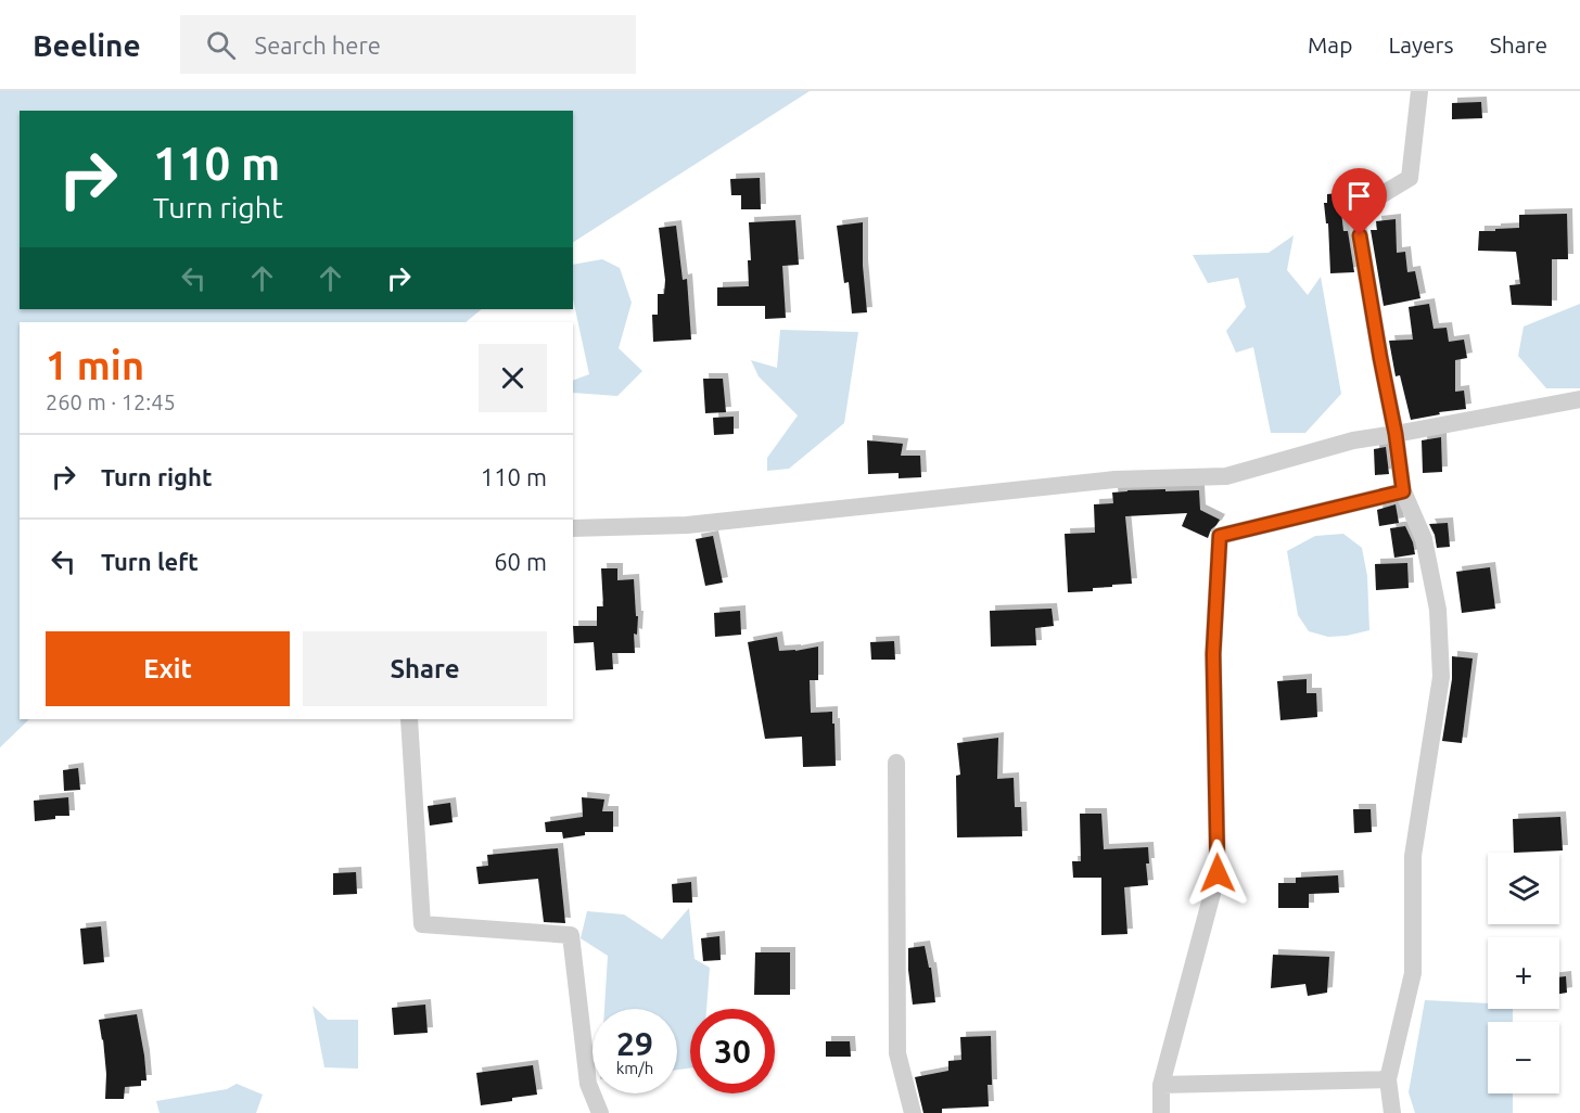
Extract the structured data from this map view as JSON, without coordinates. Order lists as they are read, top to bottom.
{
  "page": {
    "header": "Beeline",
    "search": "Search here",
    "nav": ["Map", "Layers", "Share"],
    "turn": ["110 m", "Turn right"],
    "heading": ["1 min", "260 m · 12:45"],
    "list": [
      {
        "name": "Turn right",
        "value": "110 m"
      },
      {
        "name": "Turn left",
        "value": "60 m"
      }
    ],
    "buttons": ["Exit", "Share"],
    "map_buttons": ["+", "−"],
    "speed": "29 km/h",
    "limit": "30"
  }
}
